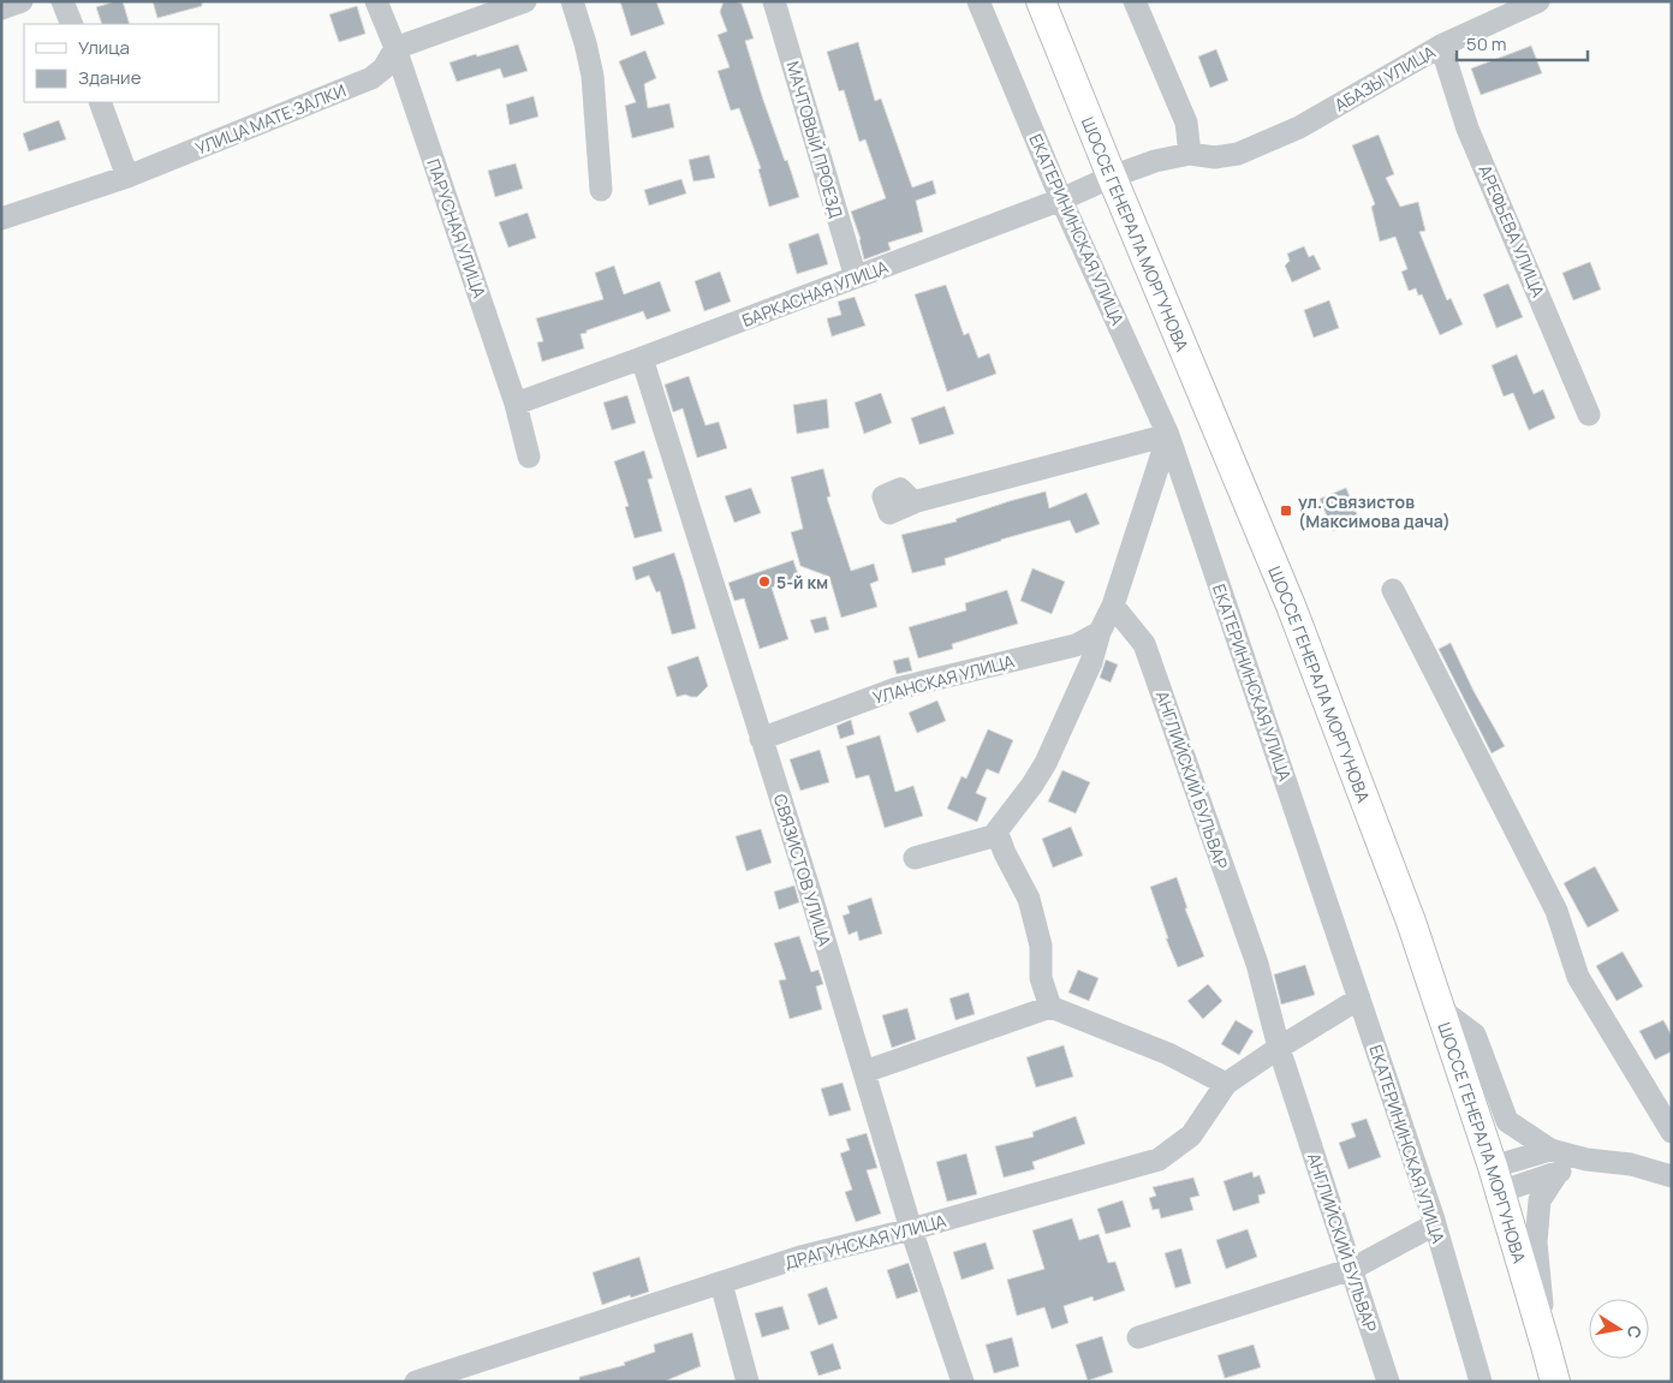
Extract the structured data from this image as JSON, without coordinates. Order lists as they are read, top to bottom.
{
  "streets": {
    "main road": ["ШОССЕ ГЕНЕРАЛА МОРГУНОВА"],
    "street": [
      "АБАЗЫ УЛИЦА",
      "УЛИЦА МАТЕ ЗАЛКИ",
      "МАЧТОВЫЙ ПРОЕЗД",
      "ПАРУСНАЯ УЛИЦА",
      "ЕКАТЕРИНИНСКАЯ УЛИЦА",
      "АРЕФЬЕВА УЛИЦА",
      "БАРКАСНАЯ УЛИЦА",
      "УЛАНСКАЯ УЛИЦА",
      "АНГЛИЙСКИЙ БУЛЬВАР",
      "СВЯЗИСТОВ УЛИЦА",
      "ДРАГУНСКАЯ УЛИЦА"
    ]
  },
  "crossings": [
    ["АБАЗЫ УЛИЦА", "АРЕФЬЕВА УЛИЦА"],
    ["АБАЗЫ УЛИЦА", "БАРКАСНАЯ УЛИЦА"],
    ["УЛИЦА МАТЕ ЗАЛКИ", "ПАРУСНАЯ УЛИЦА"],
    ["МАЧТОВЫЙ ПРОЕЗД", "БАРКАСНАЯ УЛИЦА"],
    ["ПАРУСНАЯ УЛИЦА", "БАРКАСНАЯ УЛИЦА"],
    ["ЕКАТЕРИНИНСКАЯ УЛИЦА", "БАРКАСНАЯ УЛИЦА"],
    ["ЕКАТЕРИНИНСКАЯ УЛИЦА", "ДРАГУНСКАЯ УЛИЦА"],
    ["ШОССЕ ГЕНЕРАЛА МОРГУНОВА", "БАРКАСНАЯ УЛИЦА"],
    ["БАРКАСНАЯ УЛИЦА", "СВЯЗИСТОВ УЛИЦА"],
    ["УЛАНСКАЯ УЛИЦА", "СВЯЗИСТОВ УЛИЦА"],
    ["АНГЛИЙСКИЙ БУЛЬВАР", "ДРАГУНСКАЯ УЛИЦА"],
    ["СВЯЗИСТОВ УЛИЦА", "ДРАГУНСКАЯ УЛИЦА"]
  ],
  "places": {
    "transit": ["ул. Связистов (Максимова дача)"],
    "other": ["5-й км"]
  },
  "legend": ["Улица", "Здание"],
  "scale_bar": "50 m",
  "north": "right"
}
